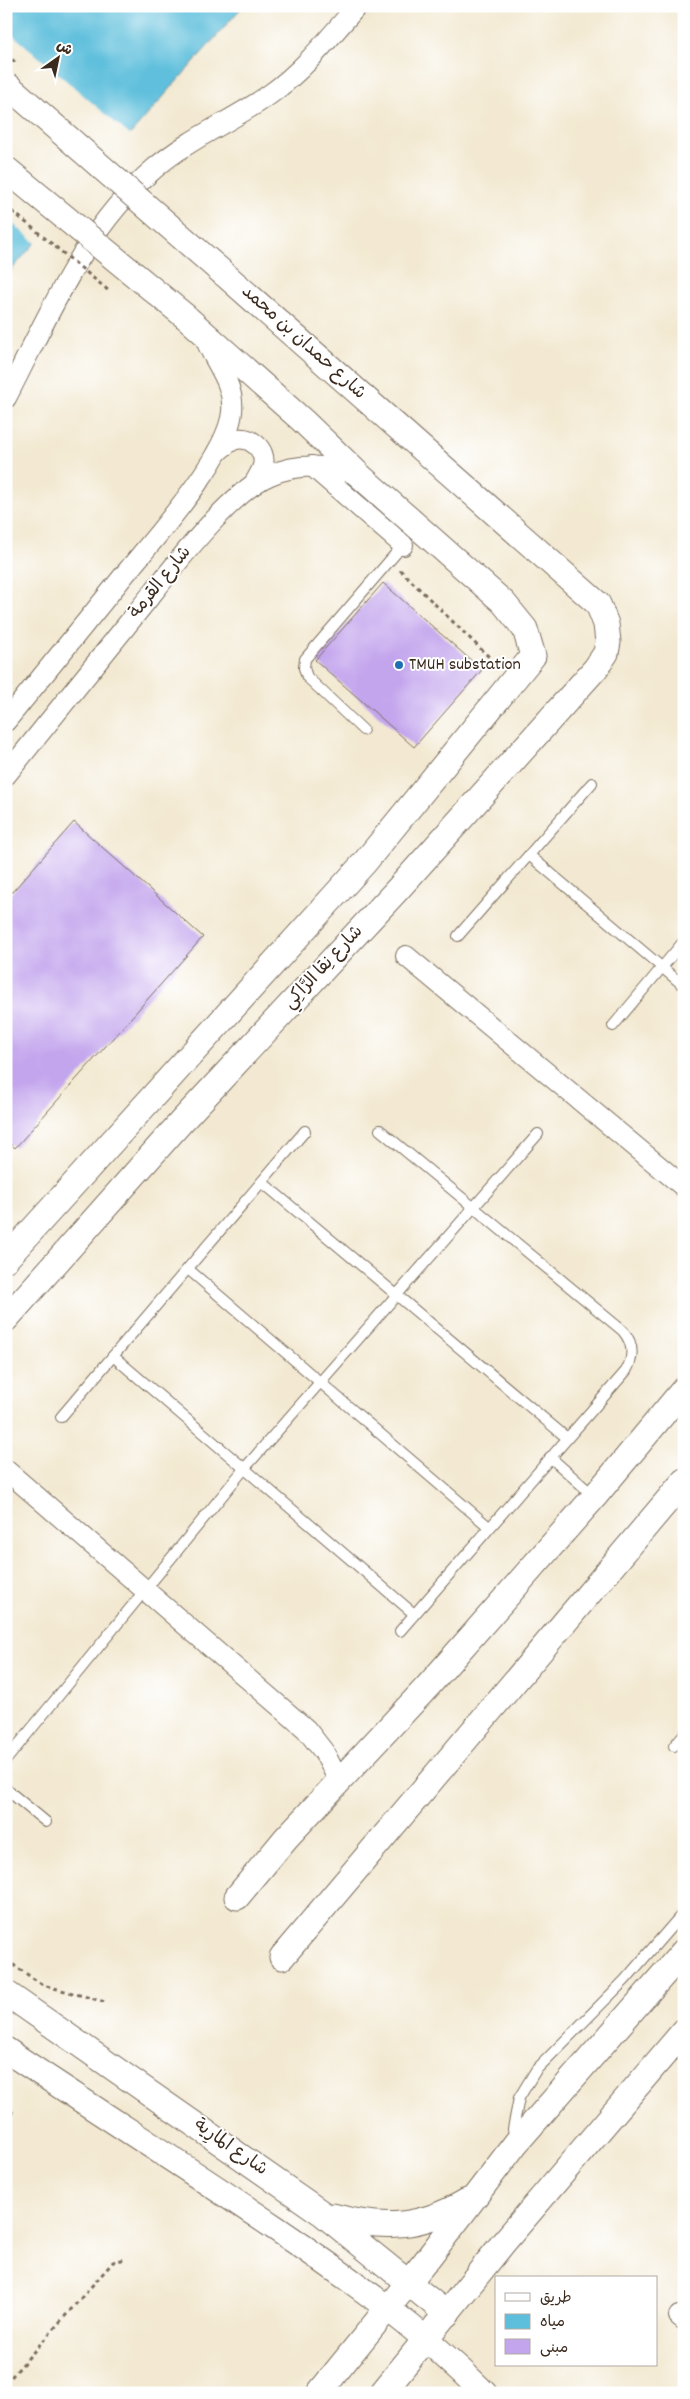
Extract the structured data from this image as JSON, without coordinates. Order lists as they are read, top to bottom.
{
  "streets": {
    "street": [
      "شارع حمدان بن محمد",
      "شارع القرمة",
      "شارع نِقا الرَّاكِي",
      "شارع المارِية"
    ]
  },
  "crossings": [
    ["شارع حمدان بن محمد", "شارع نِقا الرَّاكِي"]
  ],
  "places": ["TMUH substation"],
  "legend": ["طريق", "مياه", "مبنى"],
  "north": "top right"
}
